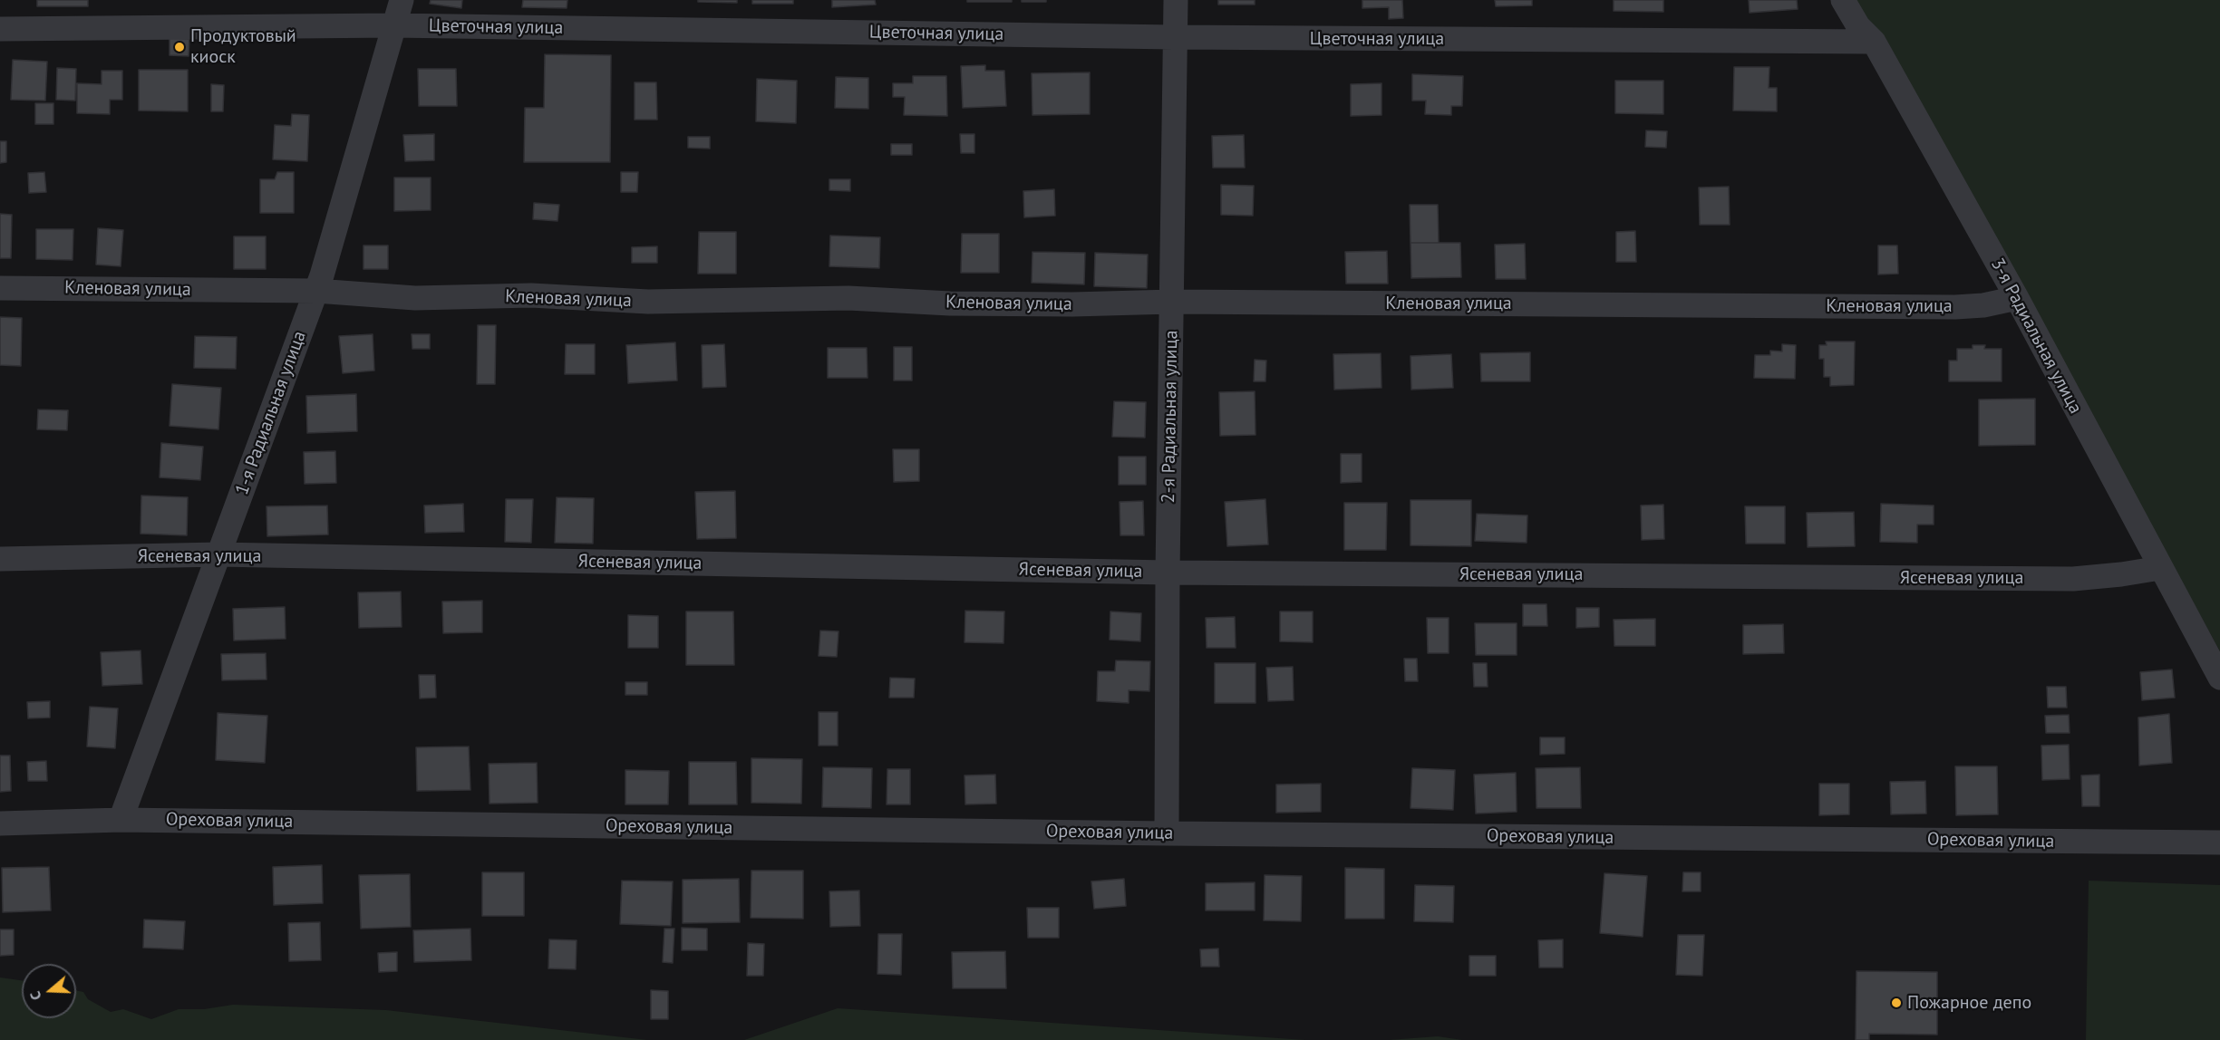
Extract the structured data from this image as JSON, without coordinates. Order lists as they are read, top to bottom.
{
  "streets": {
    "street": [
      "Цветочная улица",
      "Кленовая улица",
      "3-я Радиальная улица",
      "1-я Радиальная улица",
      "2-я Радиальная улица",
      "Ясеневая улица",
      "Ореховая улица"
    ]
  },
  "crossings": [
    ["Цветочная улица", "3-я Радиальная улица"],
    ["Цветочная улица", "1-я Радиальная улица"],
    ["Цветочная улица", "2-я Радиальная улица"],
    ["Кленовая улица", "3-я Радиальная улица"],
    ["Кленовая улица", "1-я Радиальная улица"],
    ["Кленовая улица", "2-я Радиальная улица"],
    ["3-я Радиальная улица", "Ясеневая улица"],
    ["1-я Радиальная улица", "Ясеневая улица"],
    ["1-я Радиальная улица", "Ореховая улица"],
    ["2-я Радиальная улица", "Ясеневая улица"],
    ["2-я Радиальная улица", "Ореховая улица"]
  ],
  "places": ["Продуктовый киоск", "Пожарное депо"],
  "north": "left"
}
